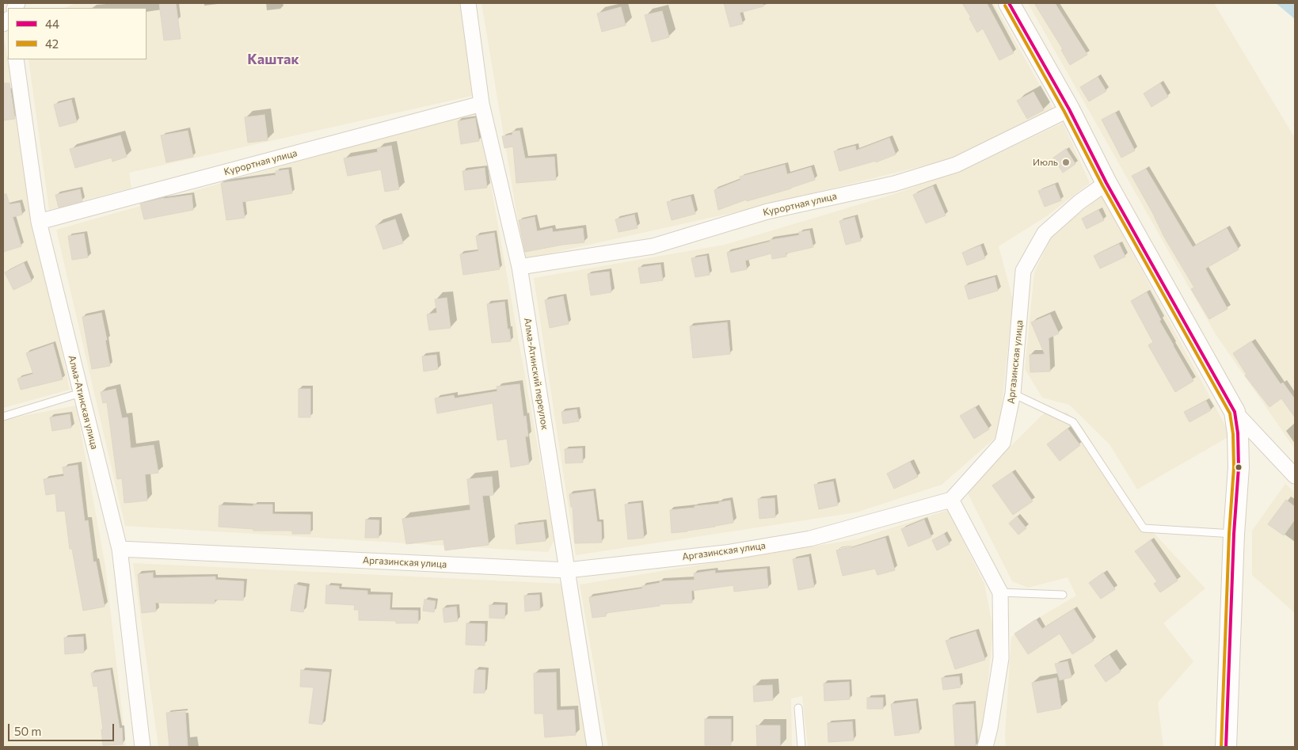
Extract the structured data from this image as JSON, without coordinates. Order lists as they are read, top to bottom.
{
  "streets": {
    "street": [
      "Курортная улица",
      "Аргазинская улица",
      "Алма-Атинский переулок",
      "Алма-Атинская улица"
    ]
  },
  "crossings": [
    ["Курортная улица", "Алма-Атинский переулок"],
    ["Курортная улица", "Алма-Атинская улица"],
    ["Аргазинская улица", "Алма-Атинский переулок"],
    ["Аргазинская улица", "Алма-Атинская улица"]
  ],
  "districts": ["Каштак"],
  "places": ["Июль"],
  "lines": ["transit line 44", "transit line 42"],
  "legend": ["44", "42"],
  "scale_bar": "50 m"
}
